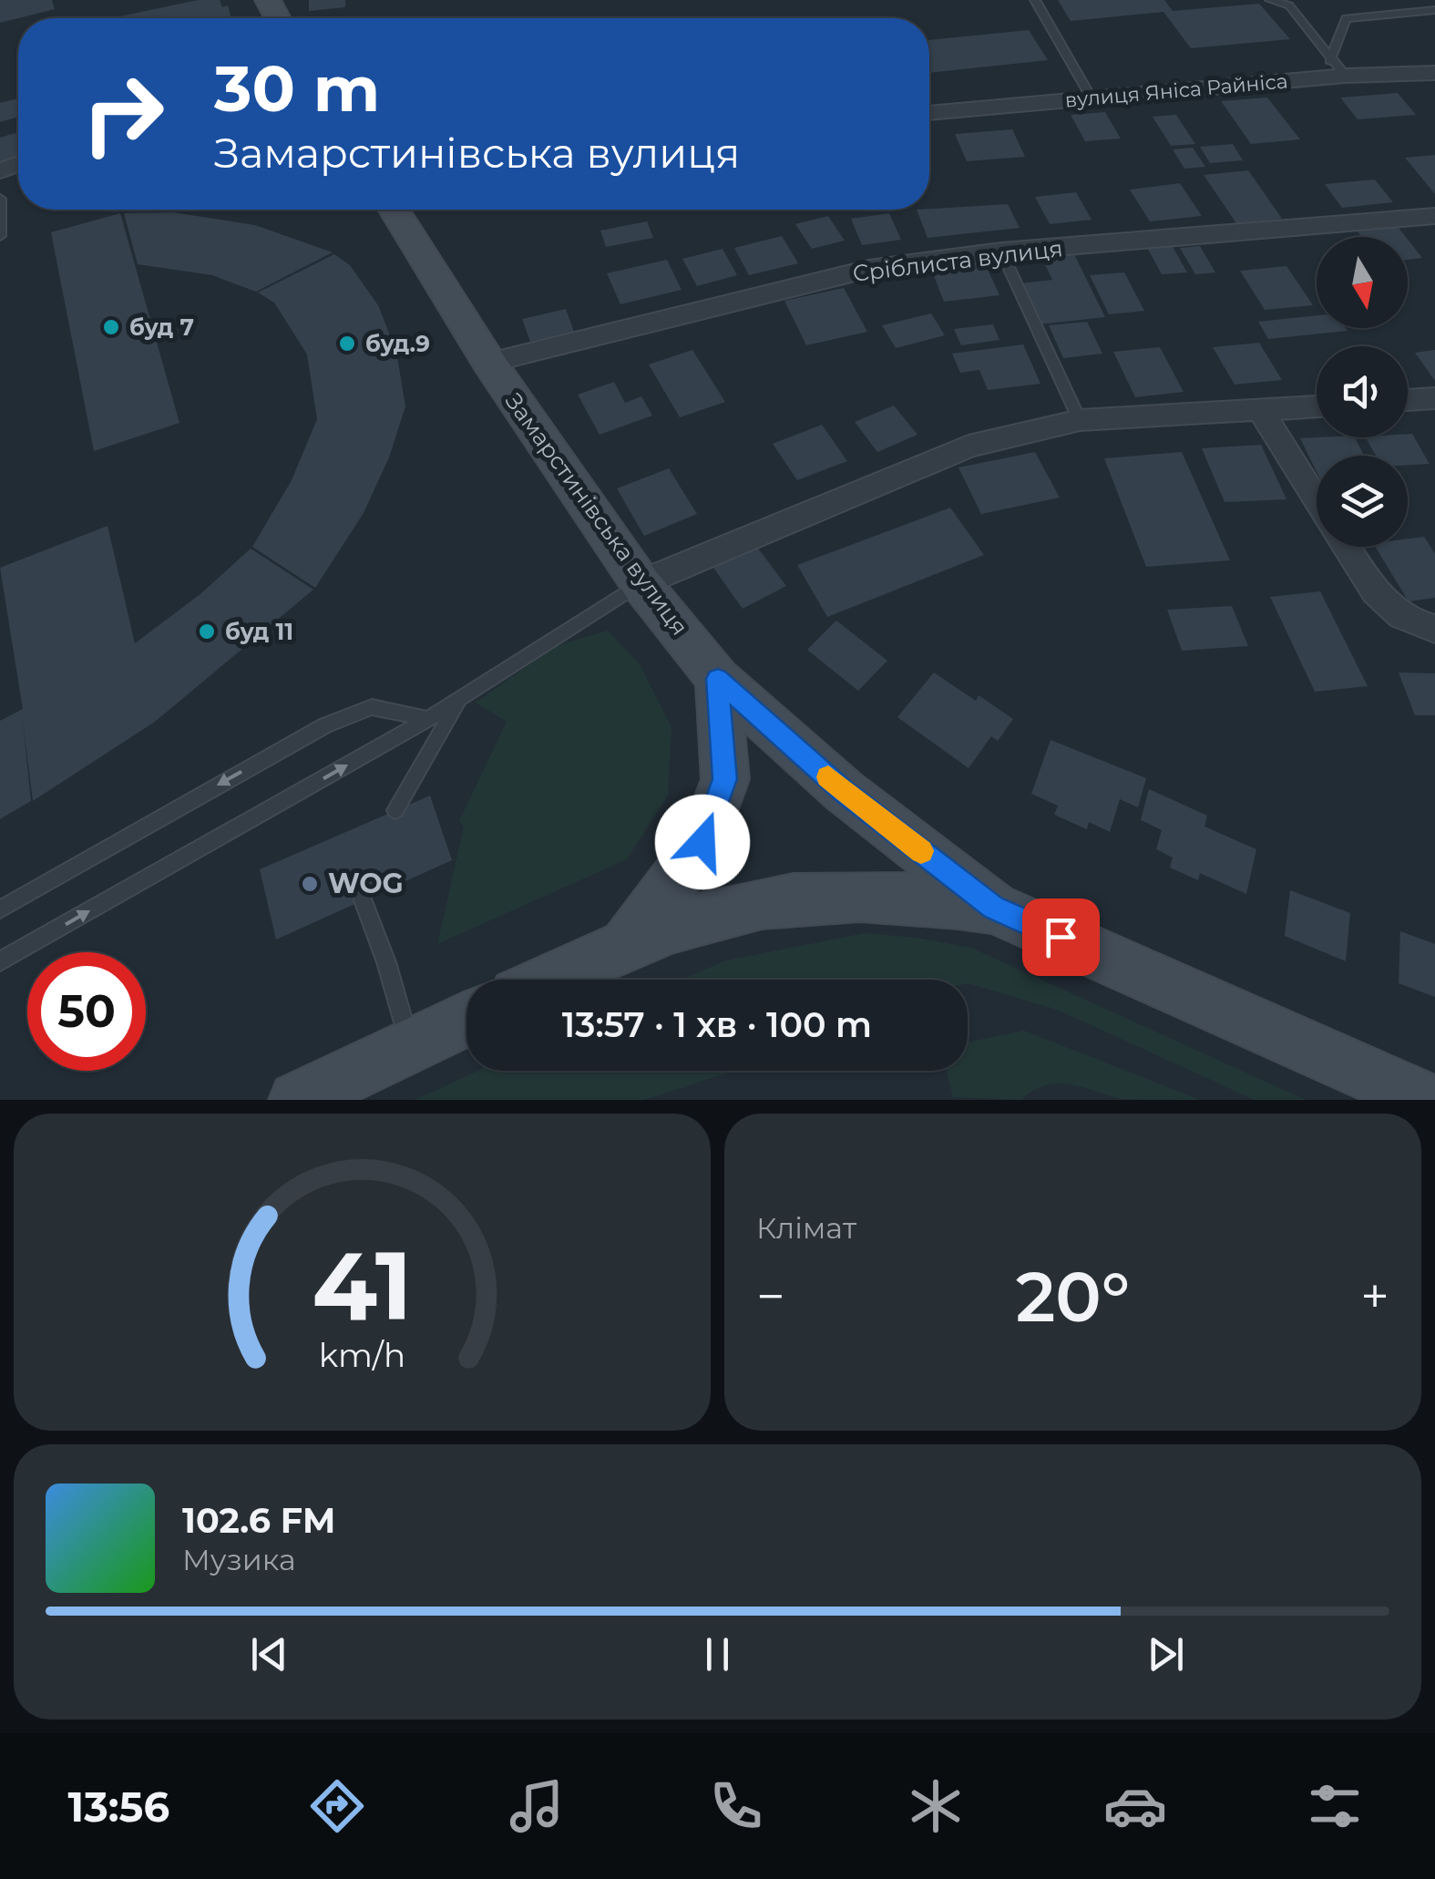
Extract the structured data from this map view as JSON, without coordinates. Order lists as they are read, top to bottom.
{
  "streets": {
    "main road": ["Замарстинівська вулиця"],
    "street": ["вулиця Яніса Райніса", "Сріблиста вулиця"]
  },
  "crossings": [
    ["Сріблиста вулиця", "Замарстинівська вулиця"]
  ],
  "places": [
    "буд 7",
    "буд.9",
    "буд 11",
    "WOG"
  ],
  "north": "bottom",
  "page": {
    "turn": ["30 m", "Замарстинівська вулиця"],
    "limit": "50",
    "trip": "13:57 · 1 хв · 100 m",
    "tile": "Клімат",
    "heat": ["−", "20°", "+"],
    "song": ["102.6 FM", "Музика"],
    "tabs": "13:56",
    "gauge": ["41", "km/h"]
  }
}
